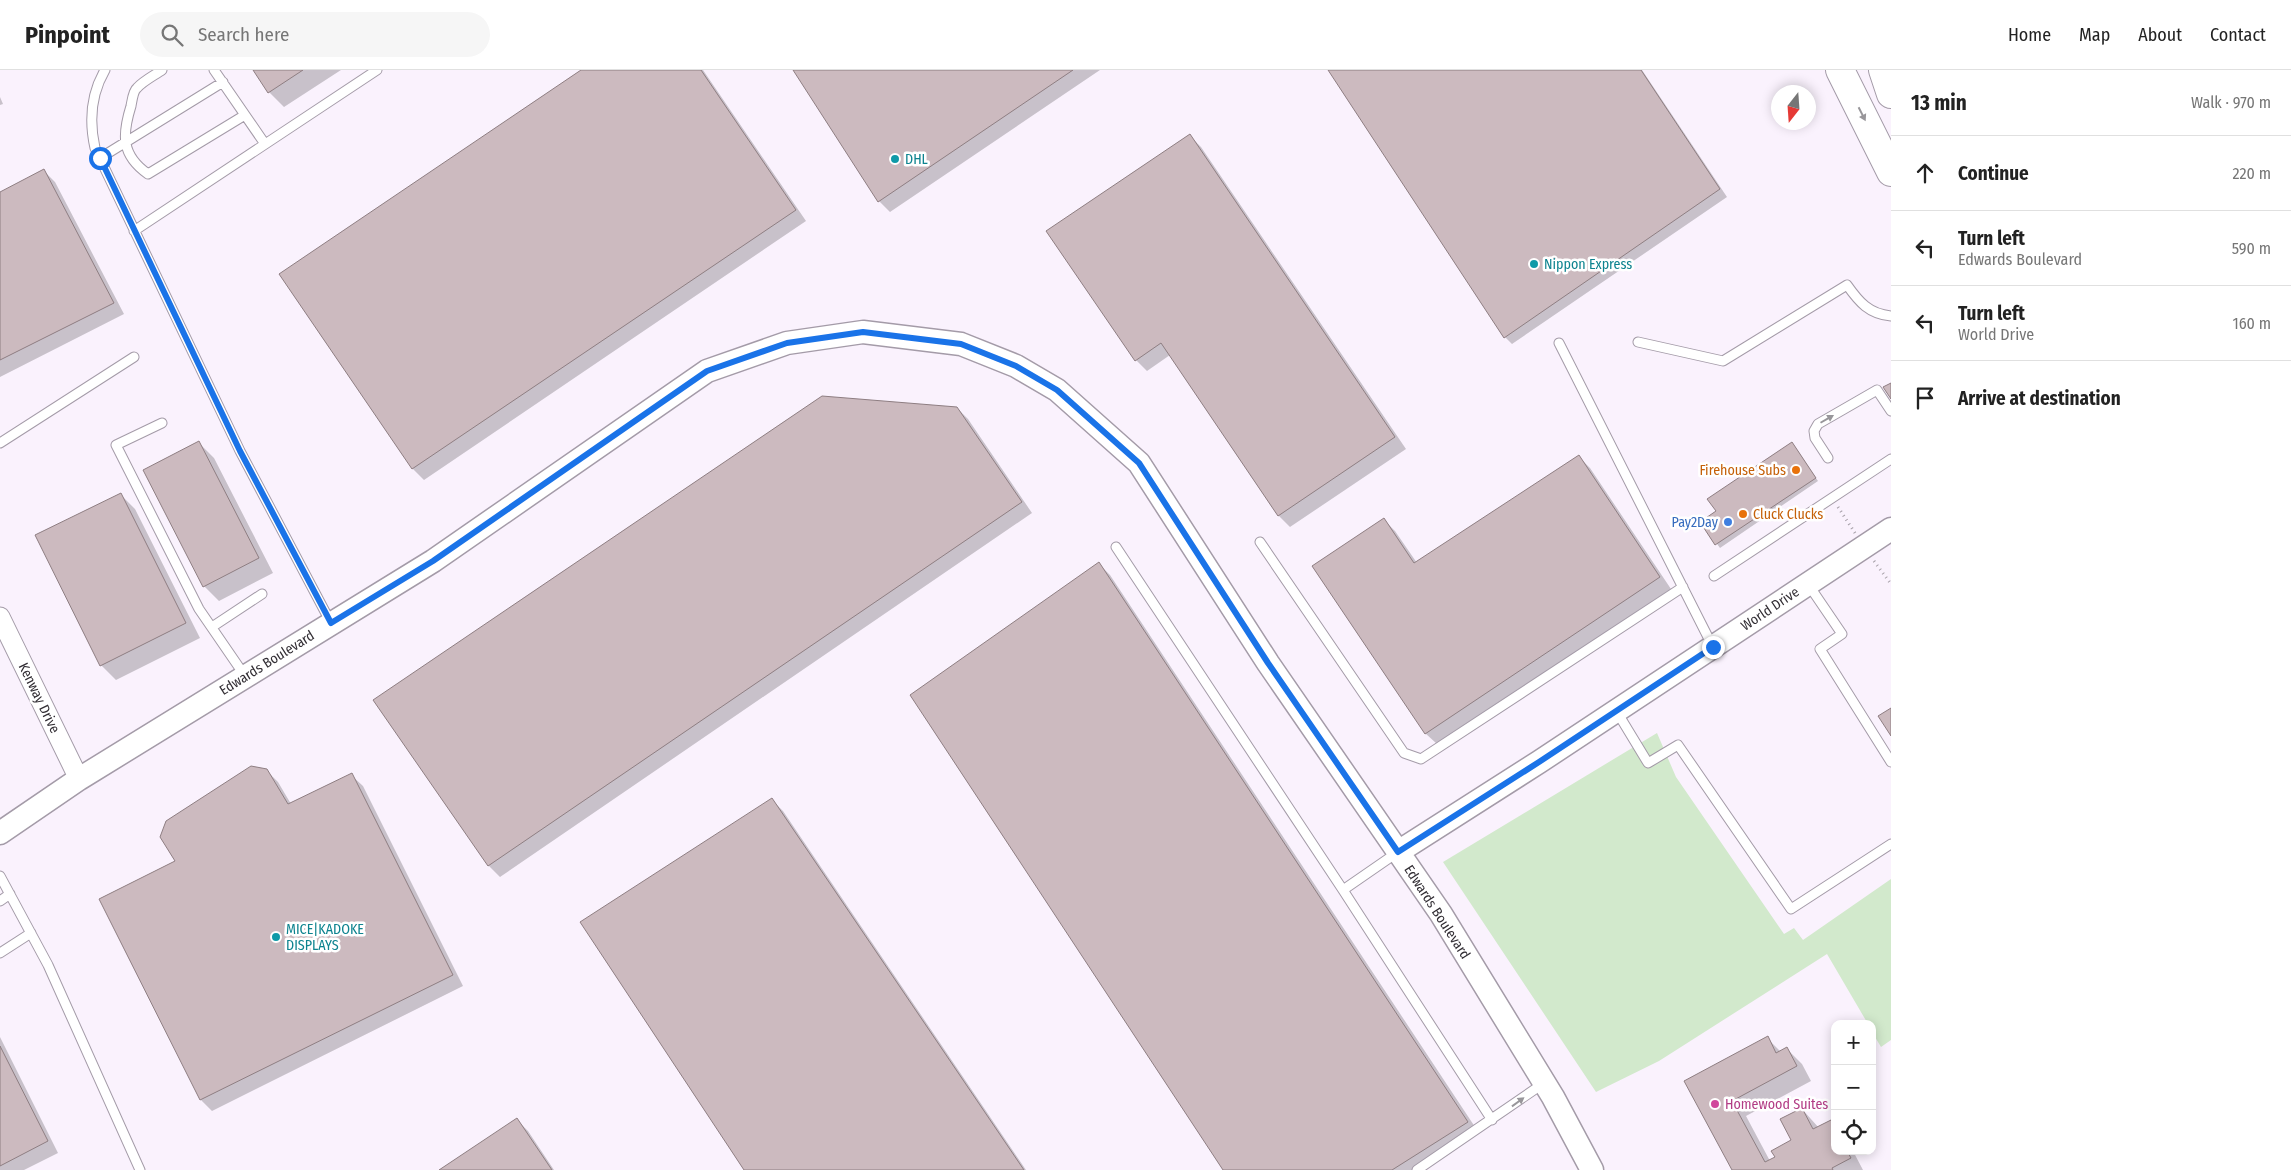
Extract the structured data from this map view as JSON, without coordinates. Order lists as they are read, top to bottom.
{
  "streets": {
    "street": ["World Drive", "Edwards Boulevard", "Kenway Drive"]
  },
  "crossings": [
    ["World Drive", "Edwards Boulevard"],
    ["Edwards Boulevard", "Kenway Drive"]
  ],
  "places": [
    "DHL",
    "Nippon Express",
    "Firehouse Subs",
    "Cluck Clucks",
    "Pay2Day",
    "MICE|KADOKE DISPLAYS",
    "Homewood Suites"
  ],
  "north": "bottom",
  "page": {
    "header": "Pinpoint",
    "search": "Search here",
    "nav": [
      "Home",
      "Map",
      "About",
      "Contact"
    ],
    "heading": ["13 min", "Walk · 970 m"],
    "list": [
      ["Continue", "220 m"],
      ["Turn left", "Edwards Boulevard", "590 m"],
      ["Turn left", "World Drive", "160 m"],
      "Arrive at destination"
    ],
    "map_buttons": ["+", "−"]
  }
}
